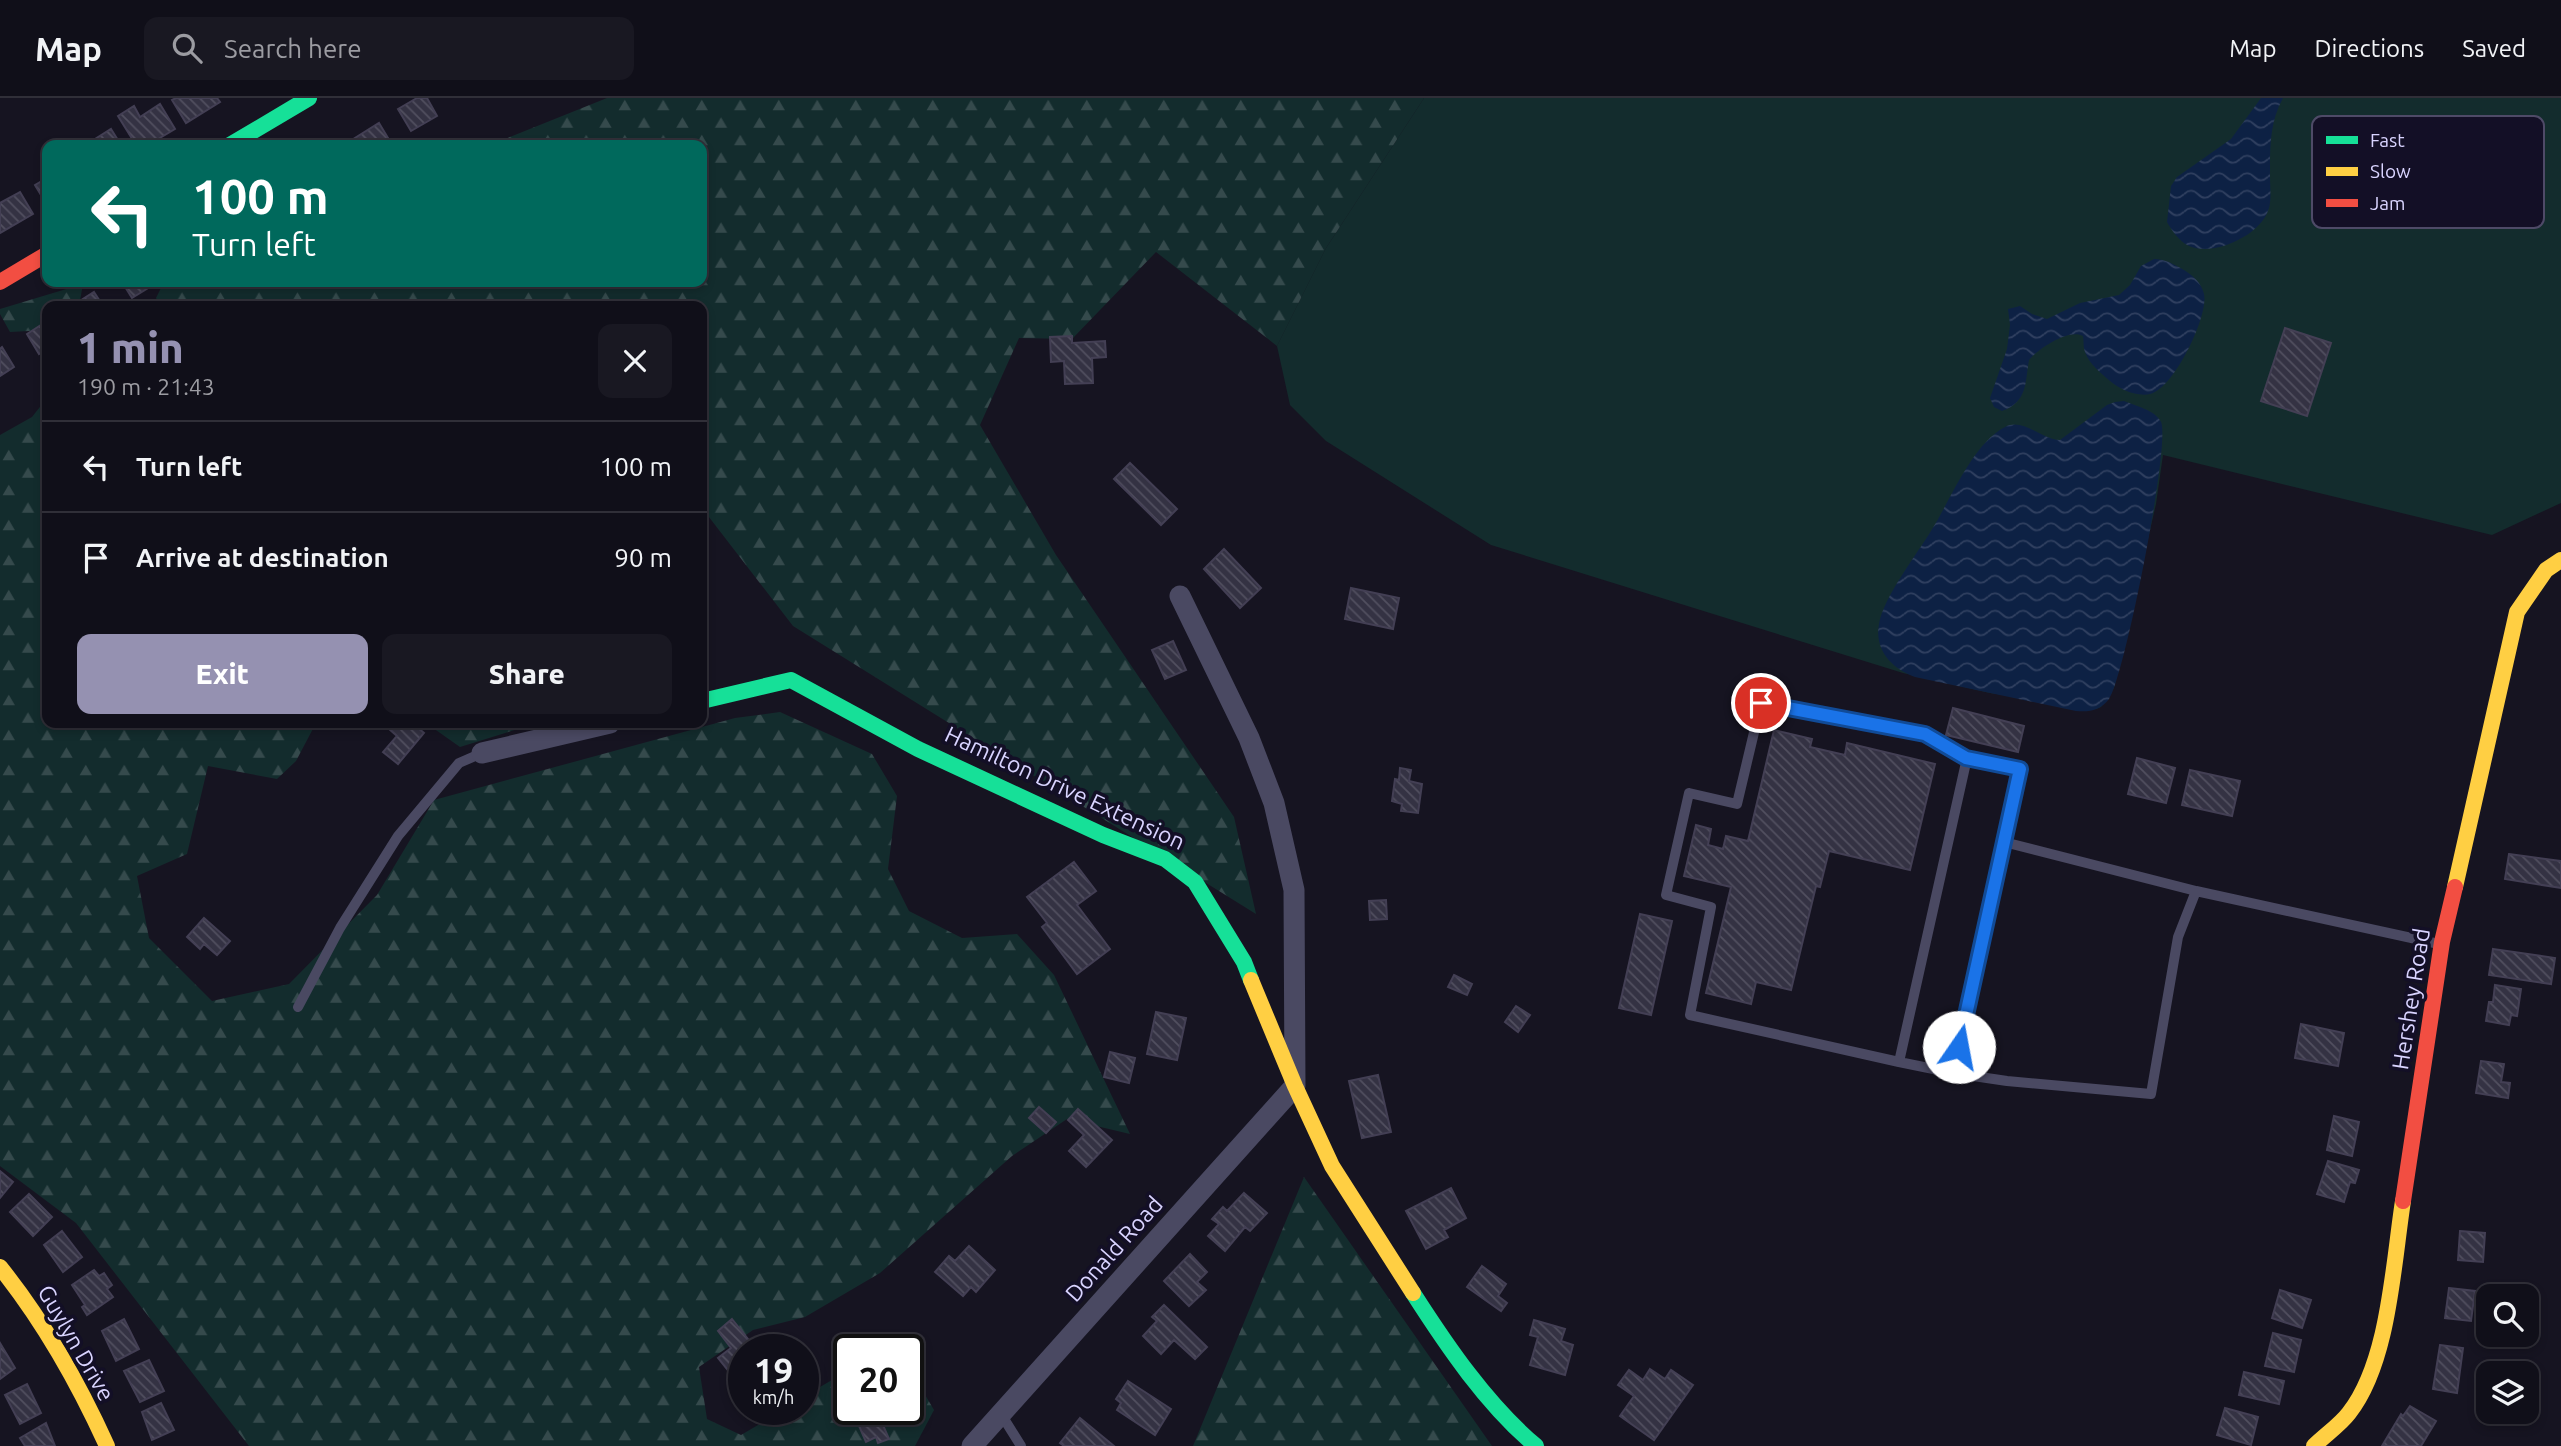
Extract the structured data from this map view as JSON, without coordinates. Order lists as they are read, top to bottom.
{
  "streets": {
    "street": [
      "Hamilton Drive Extension",
      "Hershey Road",
      "Donald Road",
      "Guylyn Drive"
    ]
  },
  "crossings": [
    ["Hamilton Drive Extension", "Donald Road"]
  ],
  "legend": ["Fast", "Slow", "Jam"],
  "page": {
    "header": "Map",
    "search": "Search here",
    "nav": ["Map", "Directions", "Saved"],
    "turn": ["100 m", "Turn left"],
    "heading": ["1 min", "190 m · 21:43"],
    "list": [
      {
        "name": "Turn left",
        "value": "100 m"
      },
      {
        "name": "Arrive at destination",
        "value": "90 m"
      }
    ],
    "buttons": ["Exit", "Share"],
    "speed": "19 km/h",
    "limit": "20"
  }
}
